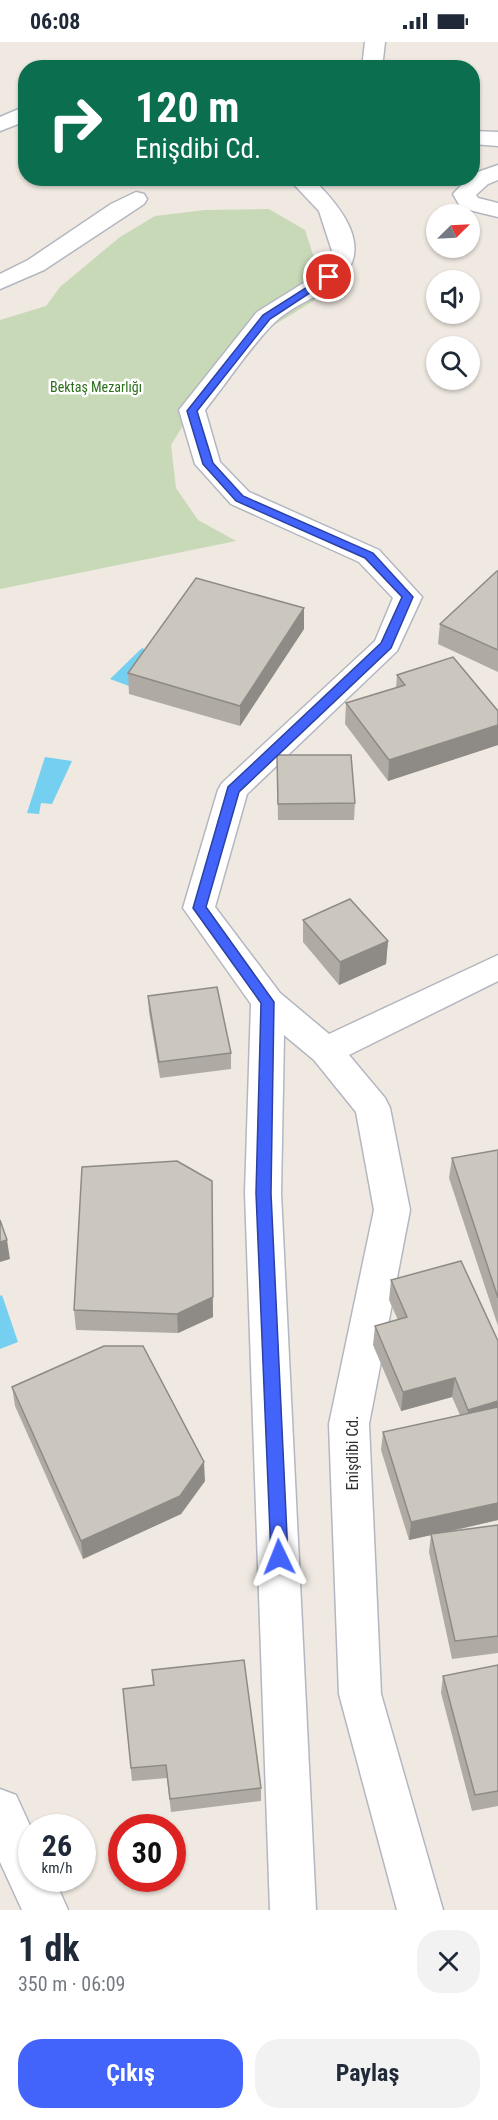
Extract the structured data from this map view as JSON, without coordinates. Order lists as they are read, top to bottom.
{
  "streets": {
    "street": ["Enişdibi Cd."]
  },
  "parks": ["Bektaş Mezarlığı"],
  "north": "top right",
  "page": {
    "status": "06:08",
    "turn": ["120 m", "Enişdibi Cd."],
    "speed": "26 km/h",
    "limit": "30",
    "heading": ["1 dk", "350 m · 06:09"],
    "buttons": ["Çıkış", "Paylaş"]
  }
}
